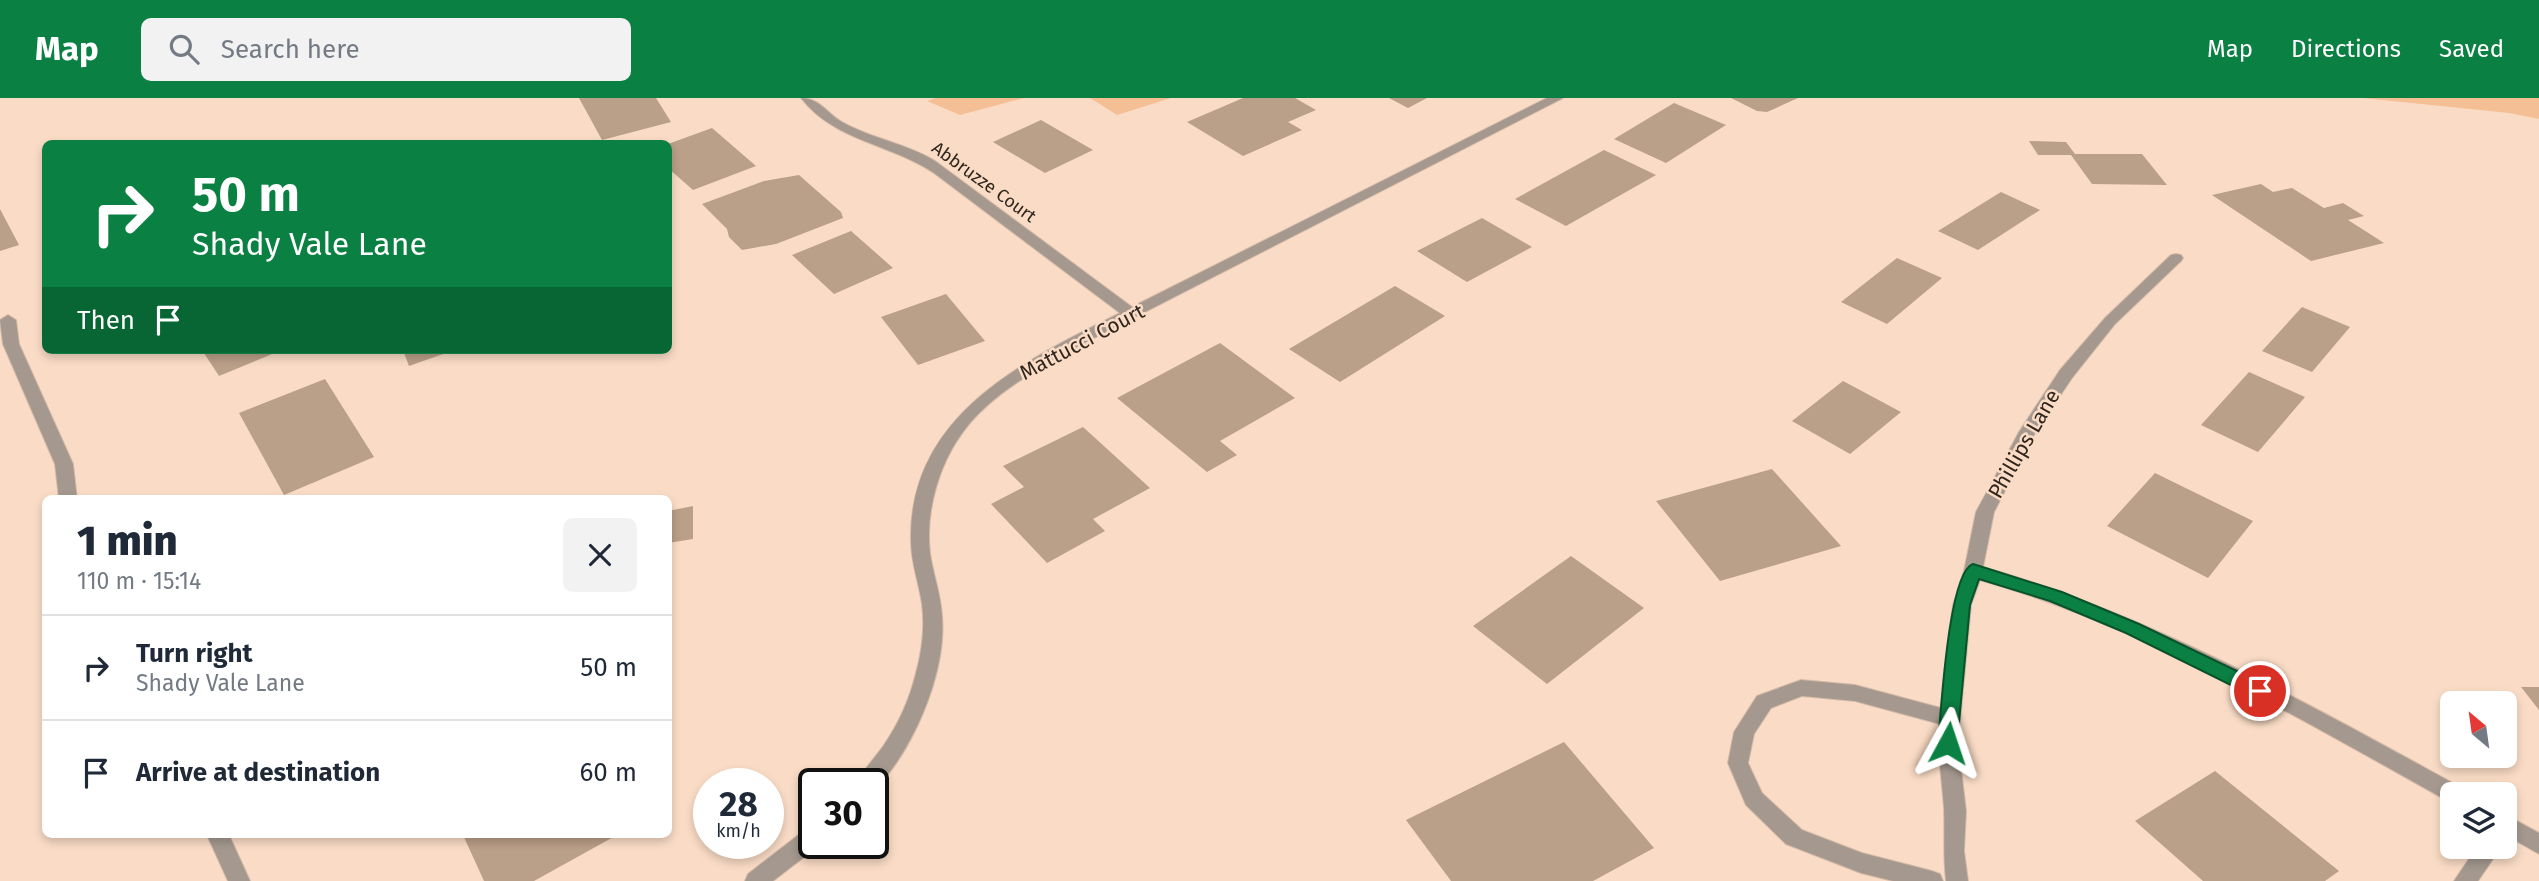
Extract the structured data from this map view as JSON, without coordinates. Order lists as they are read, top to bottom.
{
  "streets": {
    "street": ["Abbruzze Court", "Mattucci Court", "Phillips Lane"]
  },
  "crossings": [
    ["Abbruzze Court", "Mattucci Court"]
  ],
  "north": "top left",
  "page": {
    "header": "Map",
    "search": "Search here",
    "nav": ["Map", "Directions", "Saved"],
    "turn": ["50 m", "Shady Vale Lane"],
    "then": "Then",
    "heading": ["1 min", "110 m · 15:14"],
    "list": [
      {
        "name": "Turn right",
        "note": "Shady Vale Lane",
        "value": "50 m"
      },
      {
        "name": "Arrive at destination",
        "value": "60 m"
      }
    ],
    "speed": "28 km/h",
    "limit": "30"
  }
}
